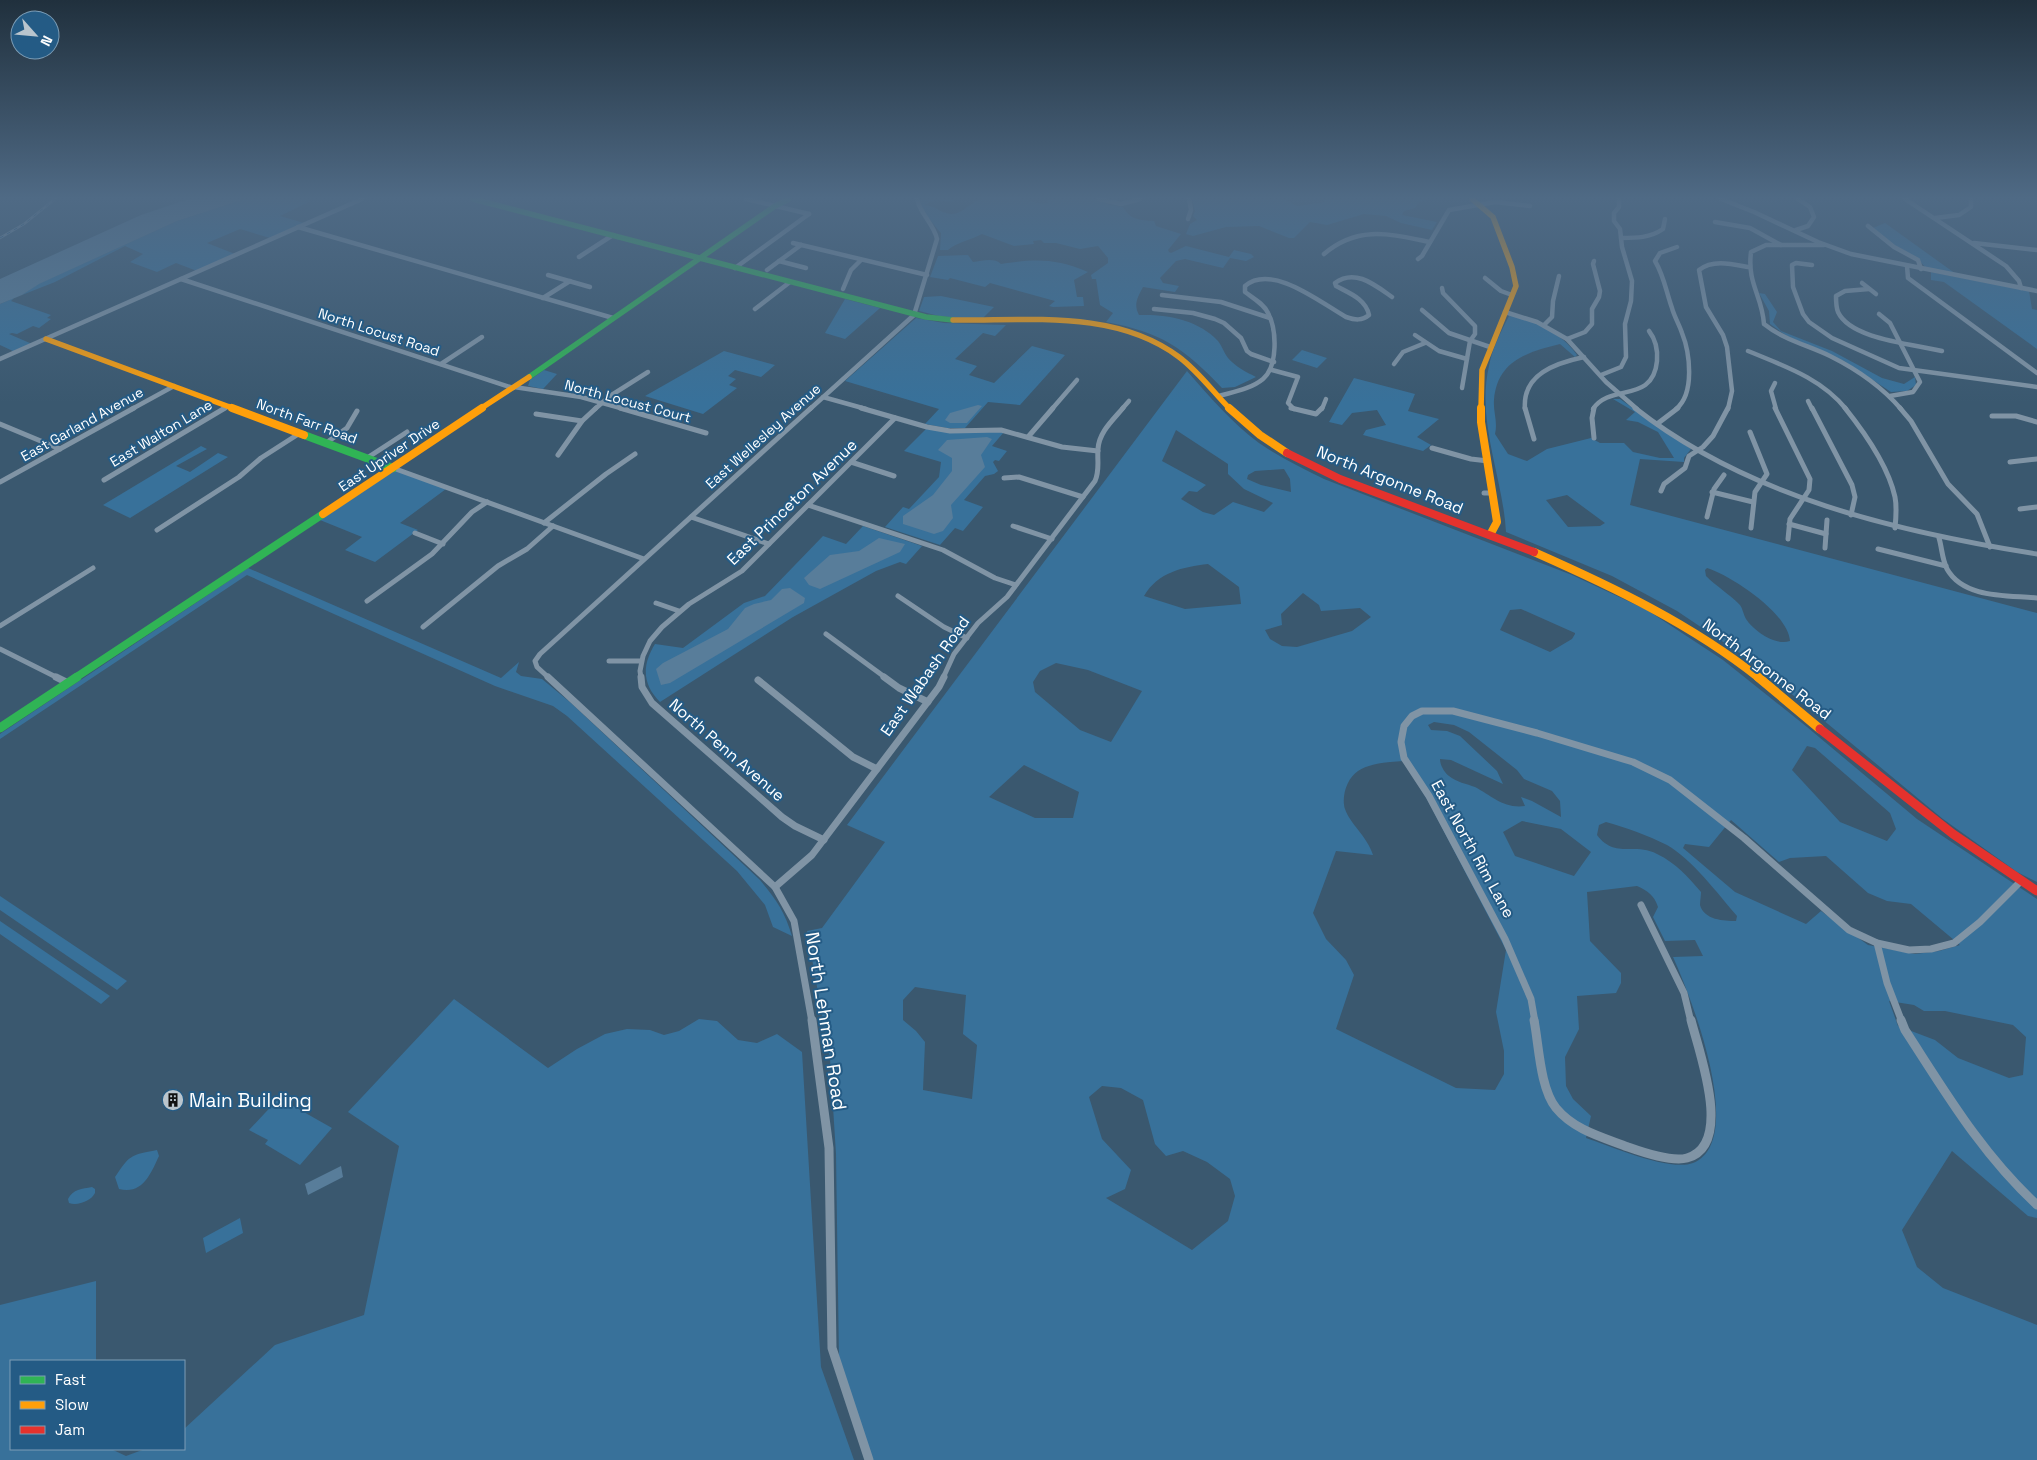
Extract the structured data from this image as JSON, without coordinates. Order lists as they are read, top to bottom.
{
  "streets": {
    "street": [
      "North Locust Road",
      "North Locust Court",
      "North Farr Road",
      "East Garland Avenue",
      "East Walton Lane",
      "East Wellesley Avenue",
      "East Upriver Drive",
      "North Argonne Road",
      "East Princeton Avenue",
      "East Wabash Road",
      "North Penn Avenue",
      "East North Rim Lane",
      "North Lehman Road"
    ]
  },
  "crossings": [
    ["North Locust Road", "North Locust Court"],
    ["North Locust Road", "East Upriver Drive"],
    ["North Locust Court", "East Upriver Drive"],
    ["North Farr Road", "East Garland Avenue"],
    ["North Farr Road", "East Walton Lane"],
    ["North Farr Road", "East Wellesley Avenue"],
    ["North Farr Road", "East Upriver Drive"],
    ["East Wellesley Avenue", "North Argonne Road"],
    ["East Wellesley Avenue", "North Lehman Road"],
    ["North Argonne Road", "East North Rim Lane"],
    ["East Princeton Avenue", "North Penn Avenue"],
    ["East Wabash Road", "North Penn Avenue"],
    ["East Wabash Road", "North Lehman Road"]
  ],
  "places": {
    "building": ["Main Building"]
  },
  "legend": ["Fast", "Slow", "Jam"],
  "north": "bottom right"
}
